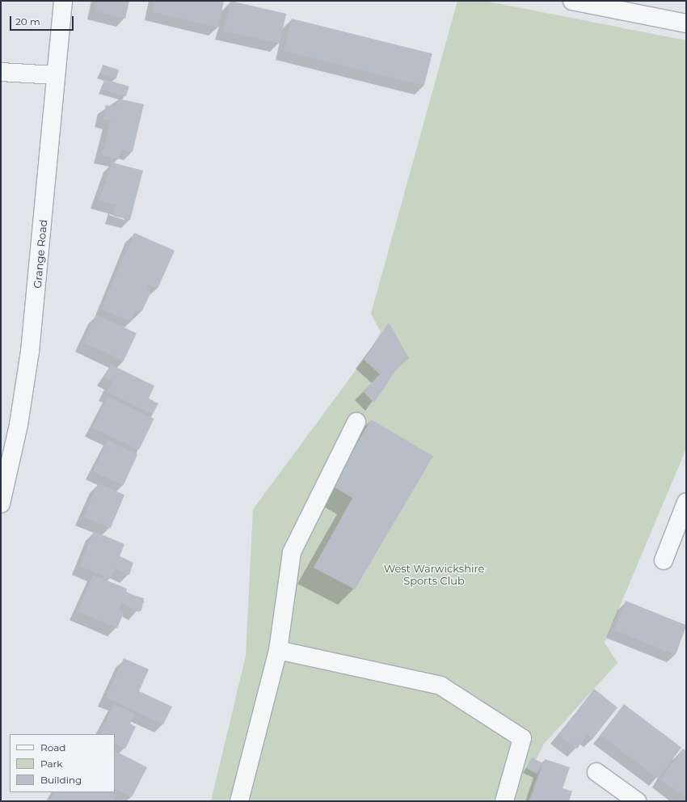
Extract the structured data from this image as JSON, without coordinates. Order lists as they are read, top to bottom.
{
  "streets": {
    "street": ["Grange Road"]
  },
  "parks": ["West Warwickshire Sports Club"],
  "legend": ["Road", "Park", "Building"],
  "scale_bar": "20 m"
}
